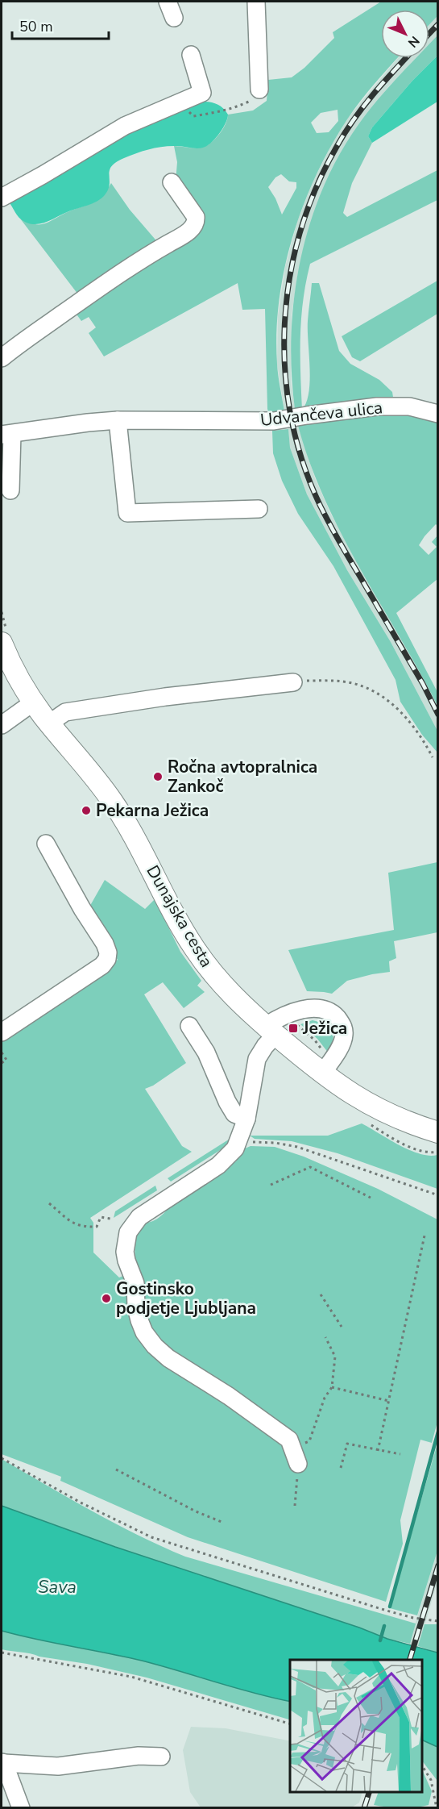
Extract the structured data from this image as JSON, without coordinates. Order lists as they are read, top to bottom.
{
  "streets": {
    "main road": ["Dunajska cesta"],
    "street": ["Udvančeva ulica"]
  },
  "water": ["Sava"],
  "places": {
    "other": ["Ročna avtopralnica Zankoč", "Pekarna Ježica", "Gostinsko podjetje Ljubljana"],
    "transit": ["Ježica"]
  },
  "scale_bar": "50 m",
  "north": "bottom right"
}
